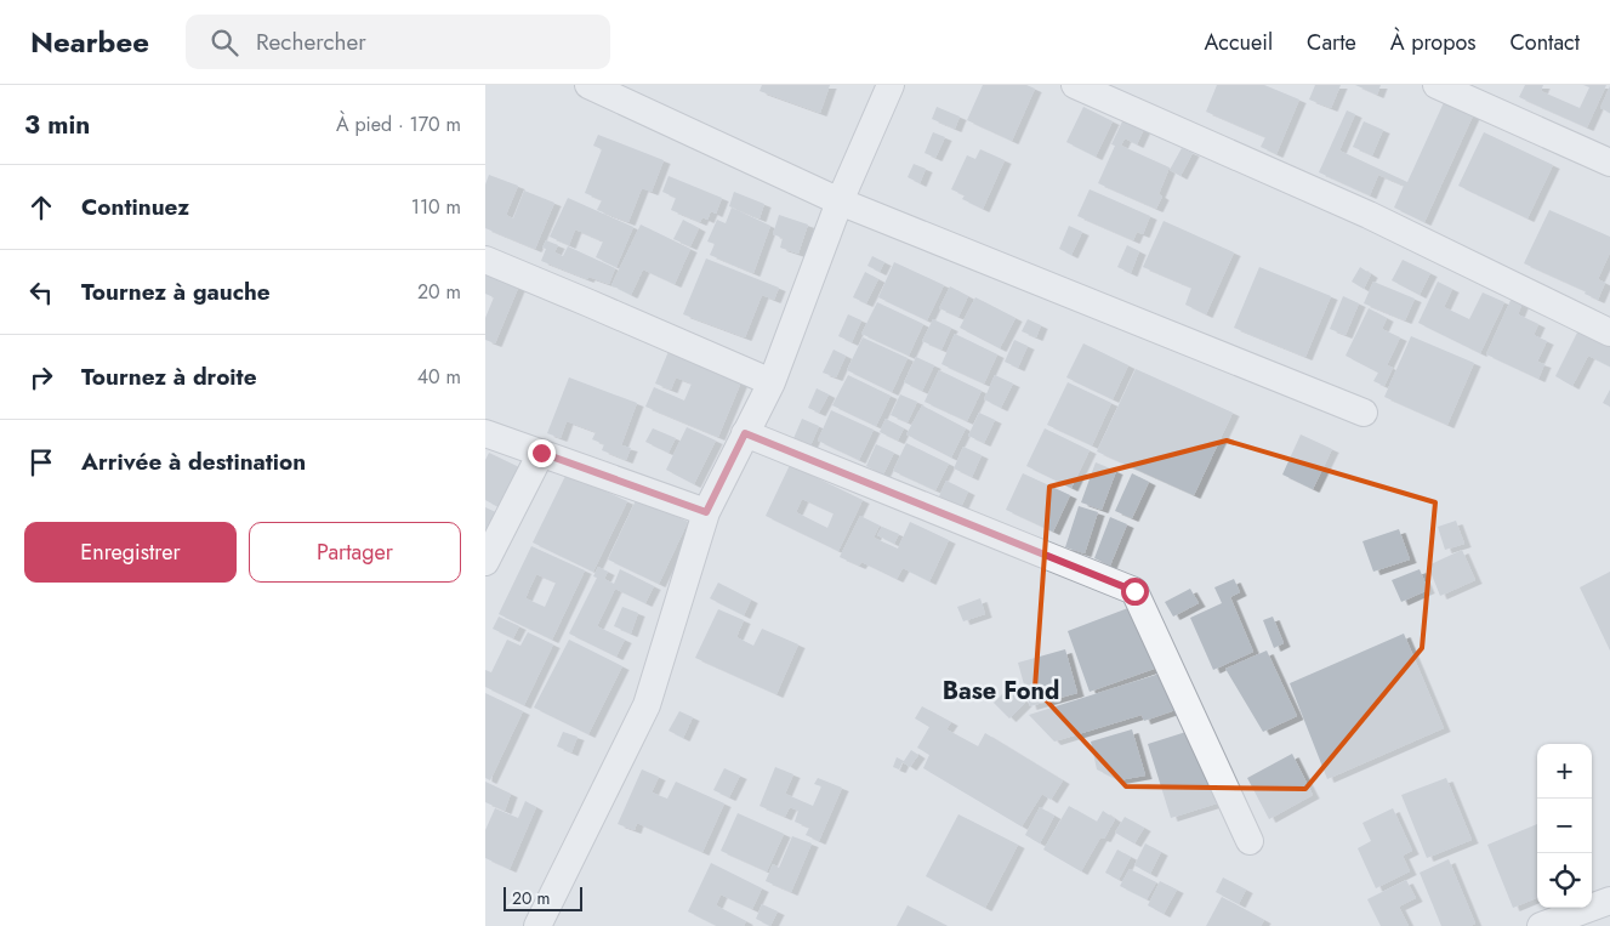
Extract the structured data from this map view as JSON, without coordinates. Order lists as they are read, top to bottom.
{
  "districts": ["Base Fond"],
  "scale_bar": "20 m",
  "page": {
    "header": "Nearbee",
    "search": "Rechercher",
    "nav": [
      "Accueil",
      "Carte",
      "À propos",
      "Contact"
    ],
    "heading": ["3 min", "À pied · 170 m"],
    "list": [
      ["Continuez", "110 m"],
      ["Tournez à gauche", "20 m"],
      ["Tournez à droite", "40 m"],
      "Arrivée à destination"
    ],
    "buttons": ["Enregistrer", "Partager"],
    "map_buttons": ["+", "−"],
    "scale": "20 m"
  }
}
